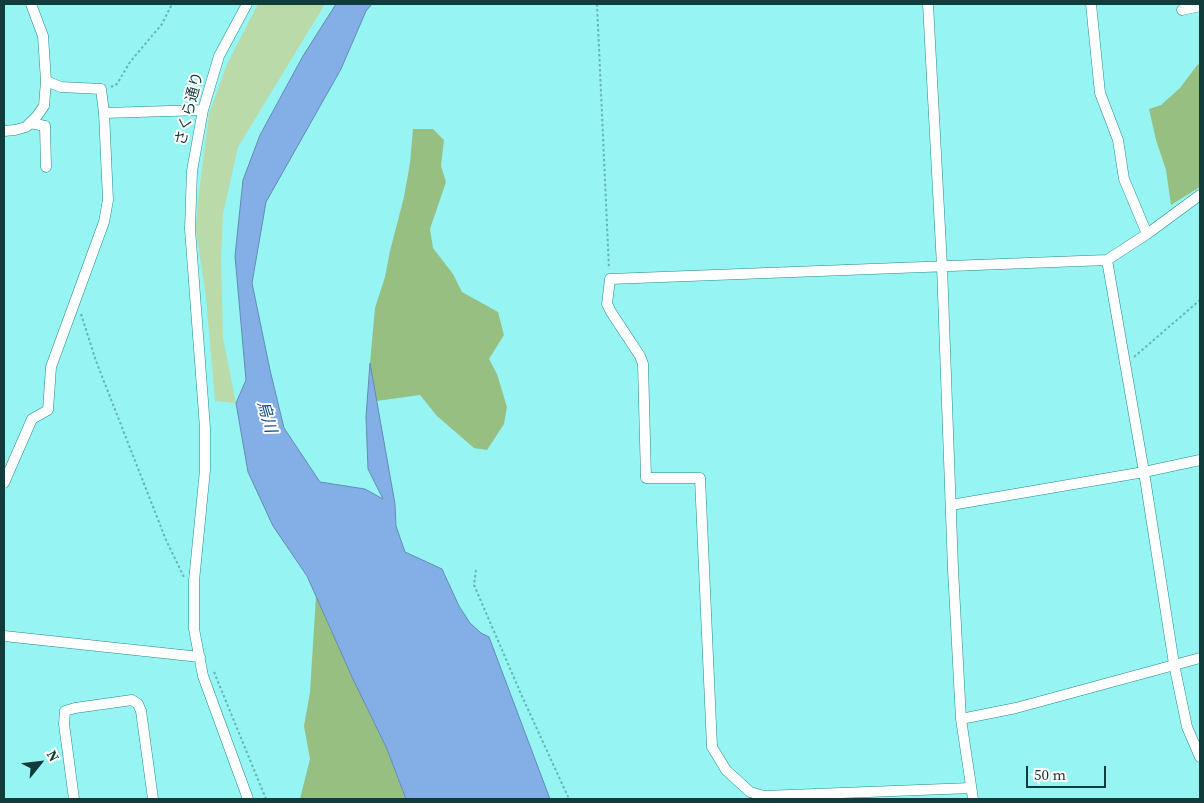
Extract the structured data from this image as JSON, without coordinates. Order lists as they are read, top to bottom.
{
  "streets": {
    "street": ["さくら通り"]
  },
  "water": ["烏川"],
  "scale_bar": "50 m",
  "north": "top right"
}
